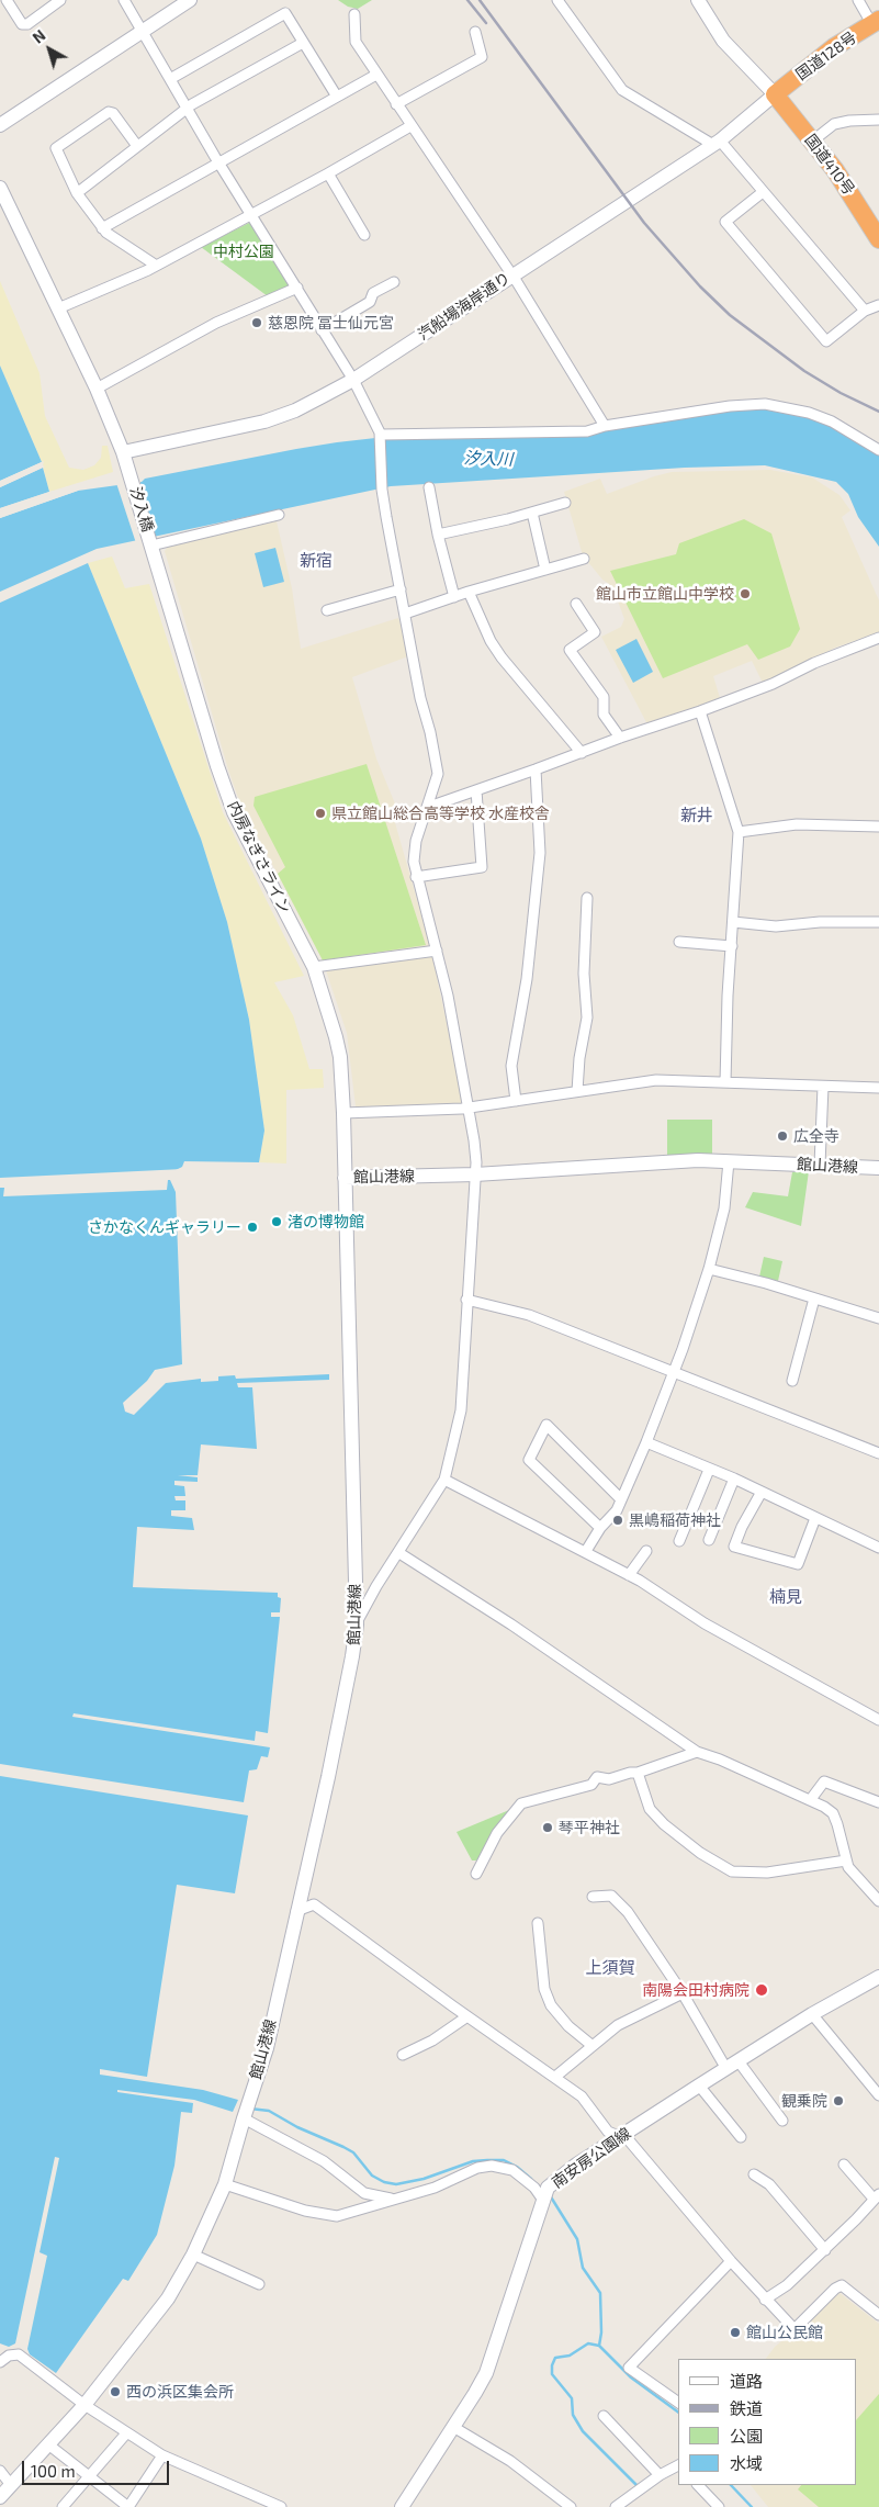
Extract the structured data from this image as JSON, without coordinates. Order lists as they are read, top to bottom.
{
  "streets": {
    "highway": ["国道128号", "国道410号"],
    "main road": [
      "汽船場海岸通り",
      "汐入橋",
      "内房なぎさライン",
      "館山港線",
      "南安房公園線"
    ]
  },
  "crossings": [
    ["国道128号", "国道410号"],
    ["国道128号", "汽船場海岸通り"],
    ["国道410号", "汽船場海岸通り"],
    ["汽船場海岸通り", "汐入橋"],
    ["汐入橋", "内房なぎさライン"],
    ["内房なぎさライン", "館山港線"]
  ],
  "districts": [
    "新宿",
    "新井",
    "楠見",
    "上須賀"
  ],
  "water": ["汐入川"],
  "parks": ["中村公園"],
  "places": [
    "慈恩院 冨士仙元宮",
    "館山市立館山中学校",
    "県立館山総合高等学校 水産校舎",
    "広全寺",
    "渚の博物館",
    "さかなくんギャラリー",
    "黒嶋稲荷神社",
    "琴平神社",
    "南陽会田村病院",
    "観乗院",
    "館山公民館",
    "西の浜区集会所"
  ],
  "legend": [
    "道路",
    "鉄道",
    "公園",
    "水域"
  ],
  "scale_bar": "100 m",
  "north": "top left"
}
